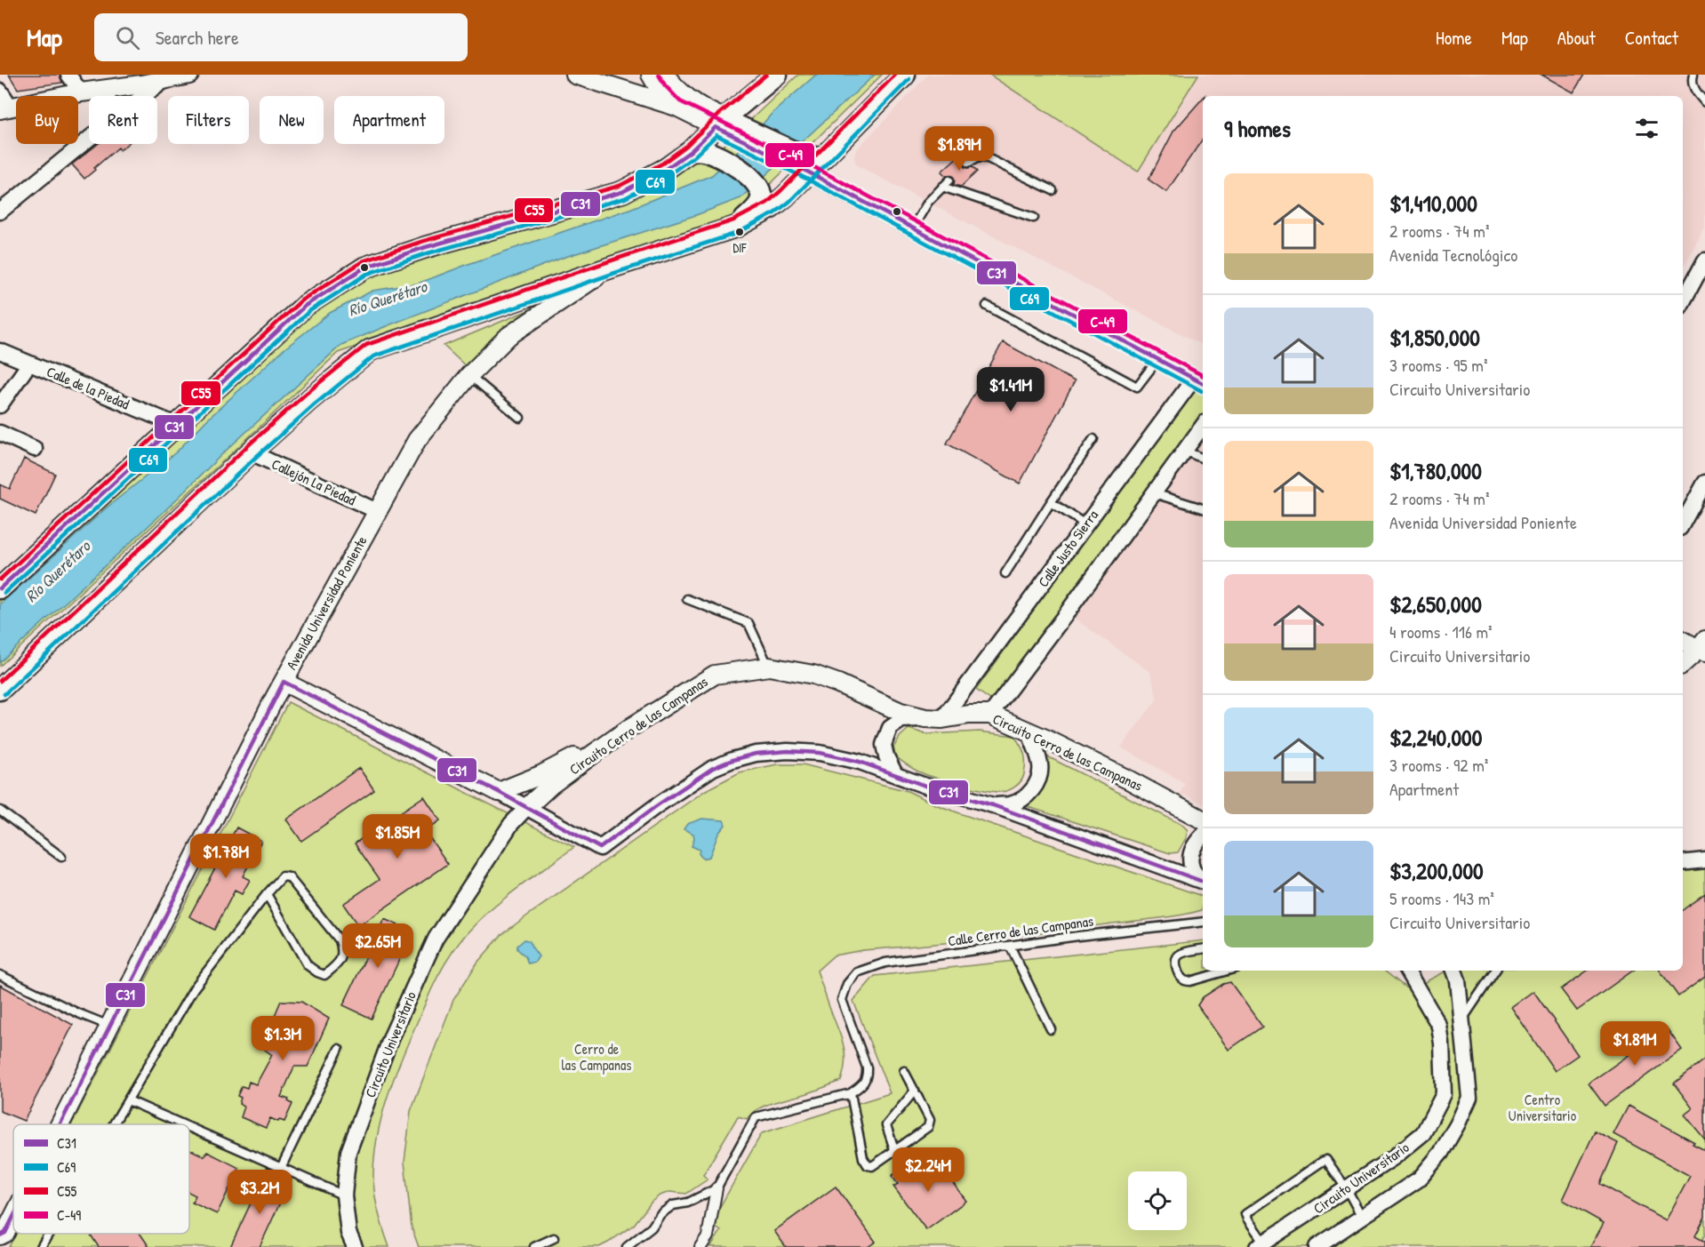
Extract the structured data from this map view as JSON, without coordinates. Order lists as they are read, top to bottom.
{
  "streets": {
    "street": [
      "Calle de la Piedad",
      "Callejón La Piedad",
      "Calle Justo Sierra",
      "Avenida Universidad Poniente",
      "Circuito Cerro de las Campanas",
      "Circuito Universitario"
    ],
    "lane": ["Calle Cerro de las Campanas"]
  },
  "crossings": [
    ["Callejón La Piedad", "Avenida Universidad Poniente"],
    ["Calle Justo Sierra", "Circuito Cerro de las Campanas"],
    ["Circuito Cerro de las Campanas", "Circuito Universitario"]
  ],
  "water": ["Río Querétaro"],
  "parks": ["Cerro de las Campanas", "Centro Universitario"],
  "places": ["DIF"],
  "lines": [
    "transit line C55",
    "transit line C-49",
    "transit line C69",
    "transit line C31"
  ],
  "legend": [
    "C31",
    "C69",
    "C55",
    "C-49"
  ],
  "page": {
    "header": "Map",
    "search": "Search here",
    "nav": [
      "Home",
      "Map",
      "About",
      "Contact"
    ],
    "chip": [
      "Buy",
      "Rent",
      "Filters",
      "New",
      "Apartment"
    ],
    "heading": "9 homes",
    "price": [
      "$1.89M",
      "$1.41M",
      "$1.85M",
      "$1.78M",
      "$2.65M",
      "$1.3M",
      "$1.81M",
      "$2.24M",
      "$3.2M"
    ],
    "list": [
      {
        "name": "$1,410,000",
        "note": "2 rooms · 74 m² · Avenida Tecnológico"
      },
      {
        "name": "$1,850,000",
        "note": "3 rooms · 95 m² · Circuito Universitario"
      },
      {
        "name": "$1,780,000",
        "note": "2 rooms · 74 m² · Avenida Universidad Poniente"
      },
      {
        "name": "$2,650,000",
        "note": "4 rooms · 116 m² · Circuito Universitario"
      },
      {
        "name": "$2,240,000",
        "note": "3 rooms · 92 m² · Apartment"
      },
      {
        "name": "$3,200,000",
        "note": "5 rooms · 143 m² · Circuito Universitario"
      }
    ]
  }
}
